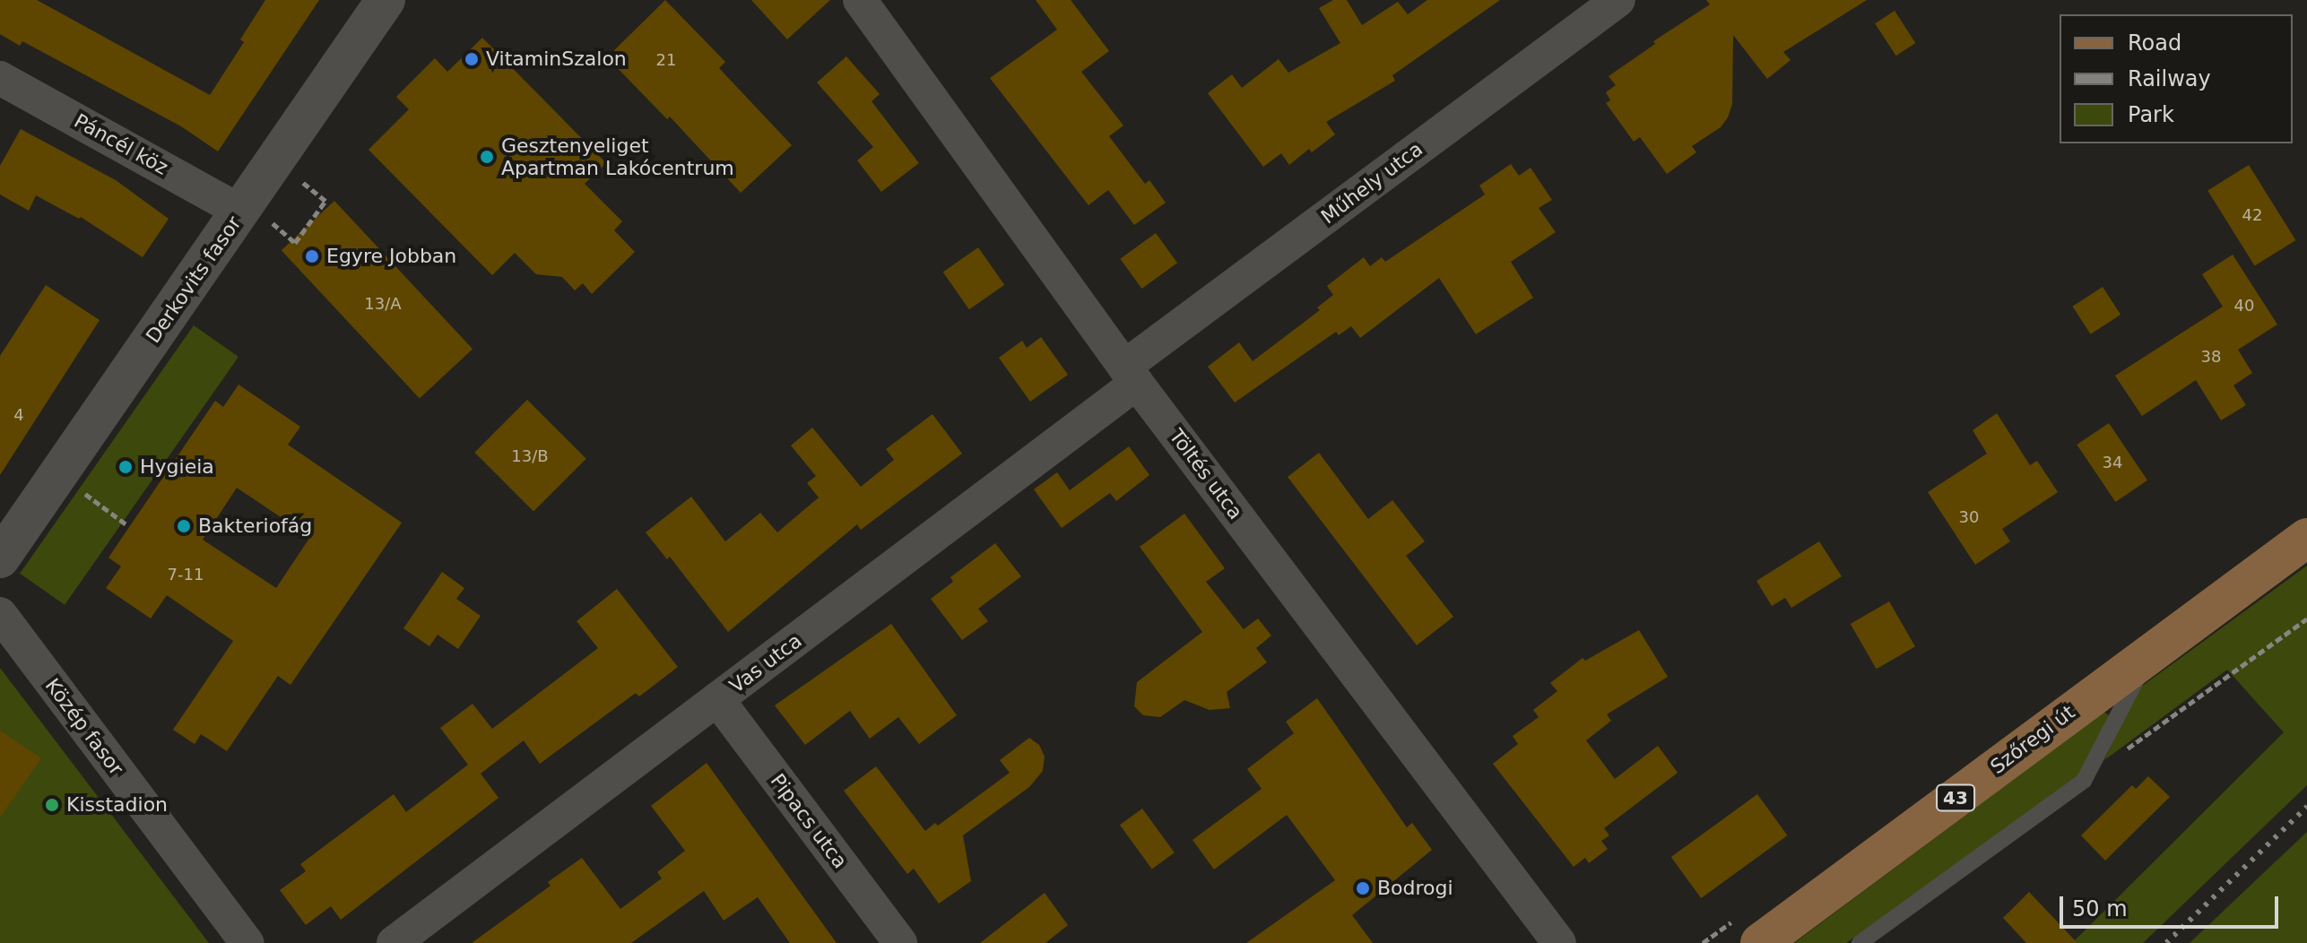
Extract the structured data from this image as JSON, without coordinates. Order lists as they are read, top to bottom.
{
  "streets": {
    "main road": ["Szőregi út", "43"],
    "street": [
      "Páncél köz",
      "Műhely utca",
      "Derkovits fasor",
      "Töltés utca",
      "Vas utca",
      "Közép fasor",
      "Pipacs utca"
    ]
  },
  "crossings": [
    ["Páncél köz", "Derkovits fasor"],
    ["Műhely utca", "Töltés utca"],
    ["Műhely utca", "Vas utca"],
    ["Töltés utca", "Vas utca"],
    ["Vas utca", "Pipacs utca"]
  ],
  "places": [
    "VitaminSzalon",
    "Gesztenyeliget Apartman Lakócentrum",
    "Egyre Jobban",
    "Hygieia",
    "Bakteriofág",
    "Kisstadion",
    "Bodrogi"
  ],
  "house_numbers": [
    "21",
    "42",
    "13/A",
    "40",
    "38",
    "4",
    "13/B",
    "34",
    "30",
    "7-11"
  ],
  "legend": ["Road", "Railway", "Park"],
  "scale_bar": "50 m"
}
